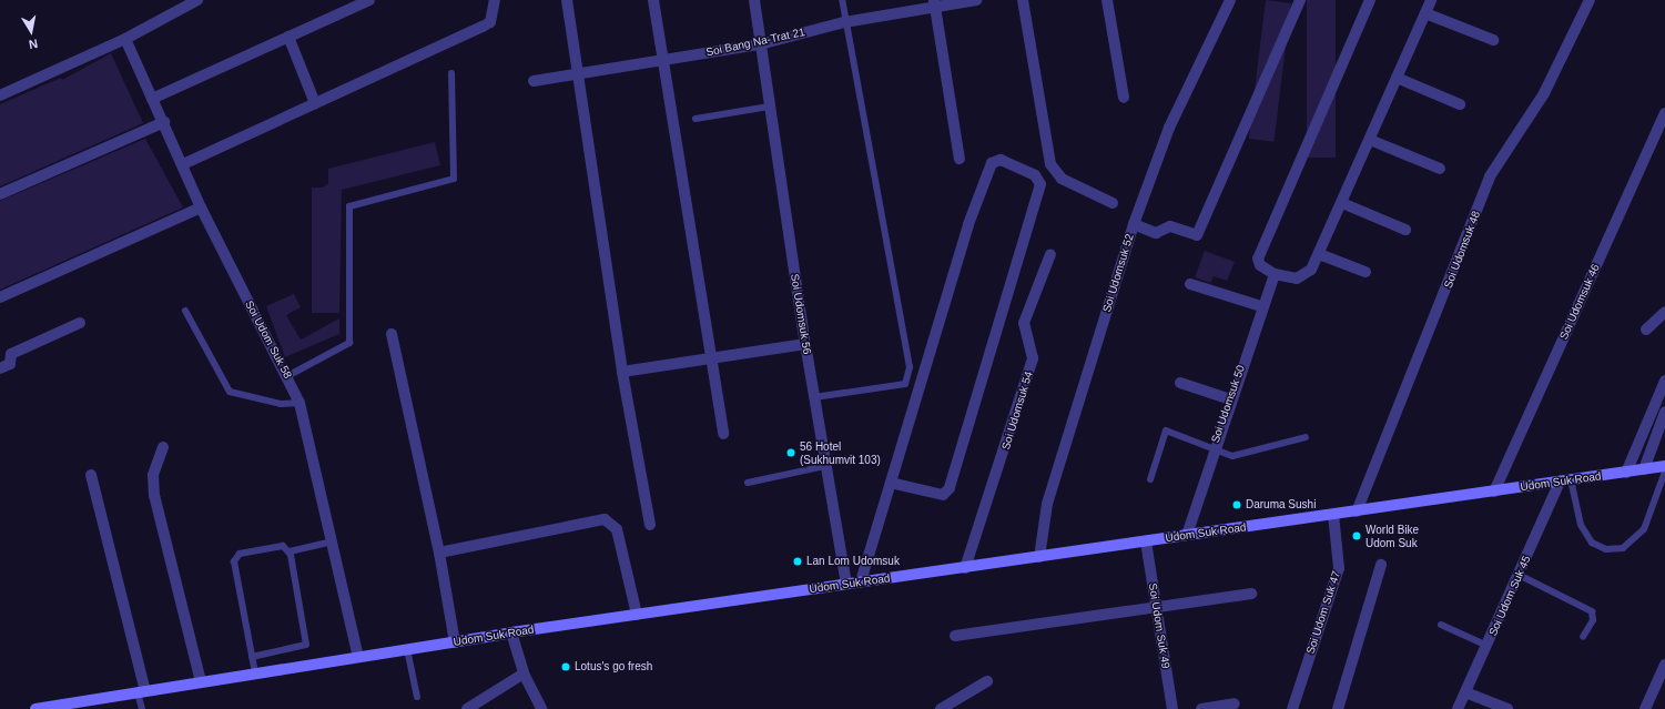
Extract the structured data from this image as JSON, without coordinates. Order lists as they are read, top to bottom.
{
  "streets": {
    "main road": ["Udom Suk Road"],
    "street": [
      "Soi Bang Na-Trat 21",
      "Soi Udomsuk 48",
      "Soi Udomsuk 52",
      "Soi Udomsuk 46",
      "Soi Udomsuk 56",
      "Soi Udom Suk 58",
      "Soi Udomsuk 50",
      "Soi Udomsuk 54",
      "Soi Udom Suk 45",
      "Soi Udom Suk 47",
      "Soi Udom Suk 49"
    ]
  },
  "crossings": [
    ["Soi Bang Na-Trat 21", "Soi Udomsuk 56"],
    ["Soi Udomsuk 48", "Udom Suk Road"],
    ["Soi Udomsuk 52", "Udom Suk Road"],
    ["Soi Udomsuk 46", "Udom Suk Road"],
    ["Soi Udomsuk 56", "Udom Suk Road"],
    ["Soi Udom Suk 58", "Udom Suk Road"],
    ["Soi Udomsuk 50", "Udom Suk Road"],
    ["Soi Udomsuk 54", "Udom Suk Road"],
    ["Udom Suk Road", "Soi Udom Suk 45"],
    ["Udom Suk Road", "Soi Udom Suk 47"],
    ["Udom Suk Road", "Soi Udom Suk 49"]
  ],
  "places": [
    "56 Hotel (Sukhumvit 103)",
    "Daruma Sushi",
    "World Bike Udom Suk",
    "Lan Lom Udomsuk",
    "Lotus's go fresh"
  ],
  "north": "bottom"
}
